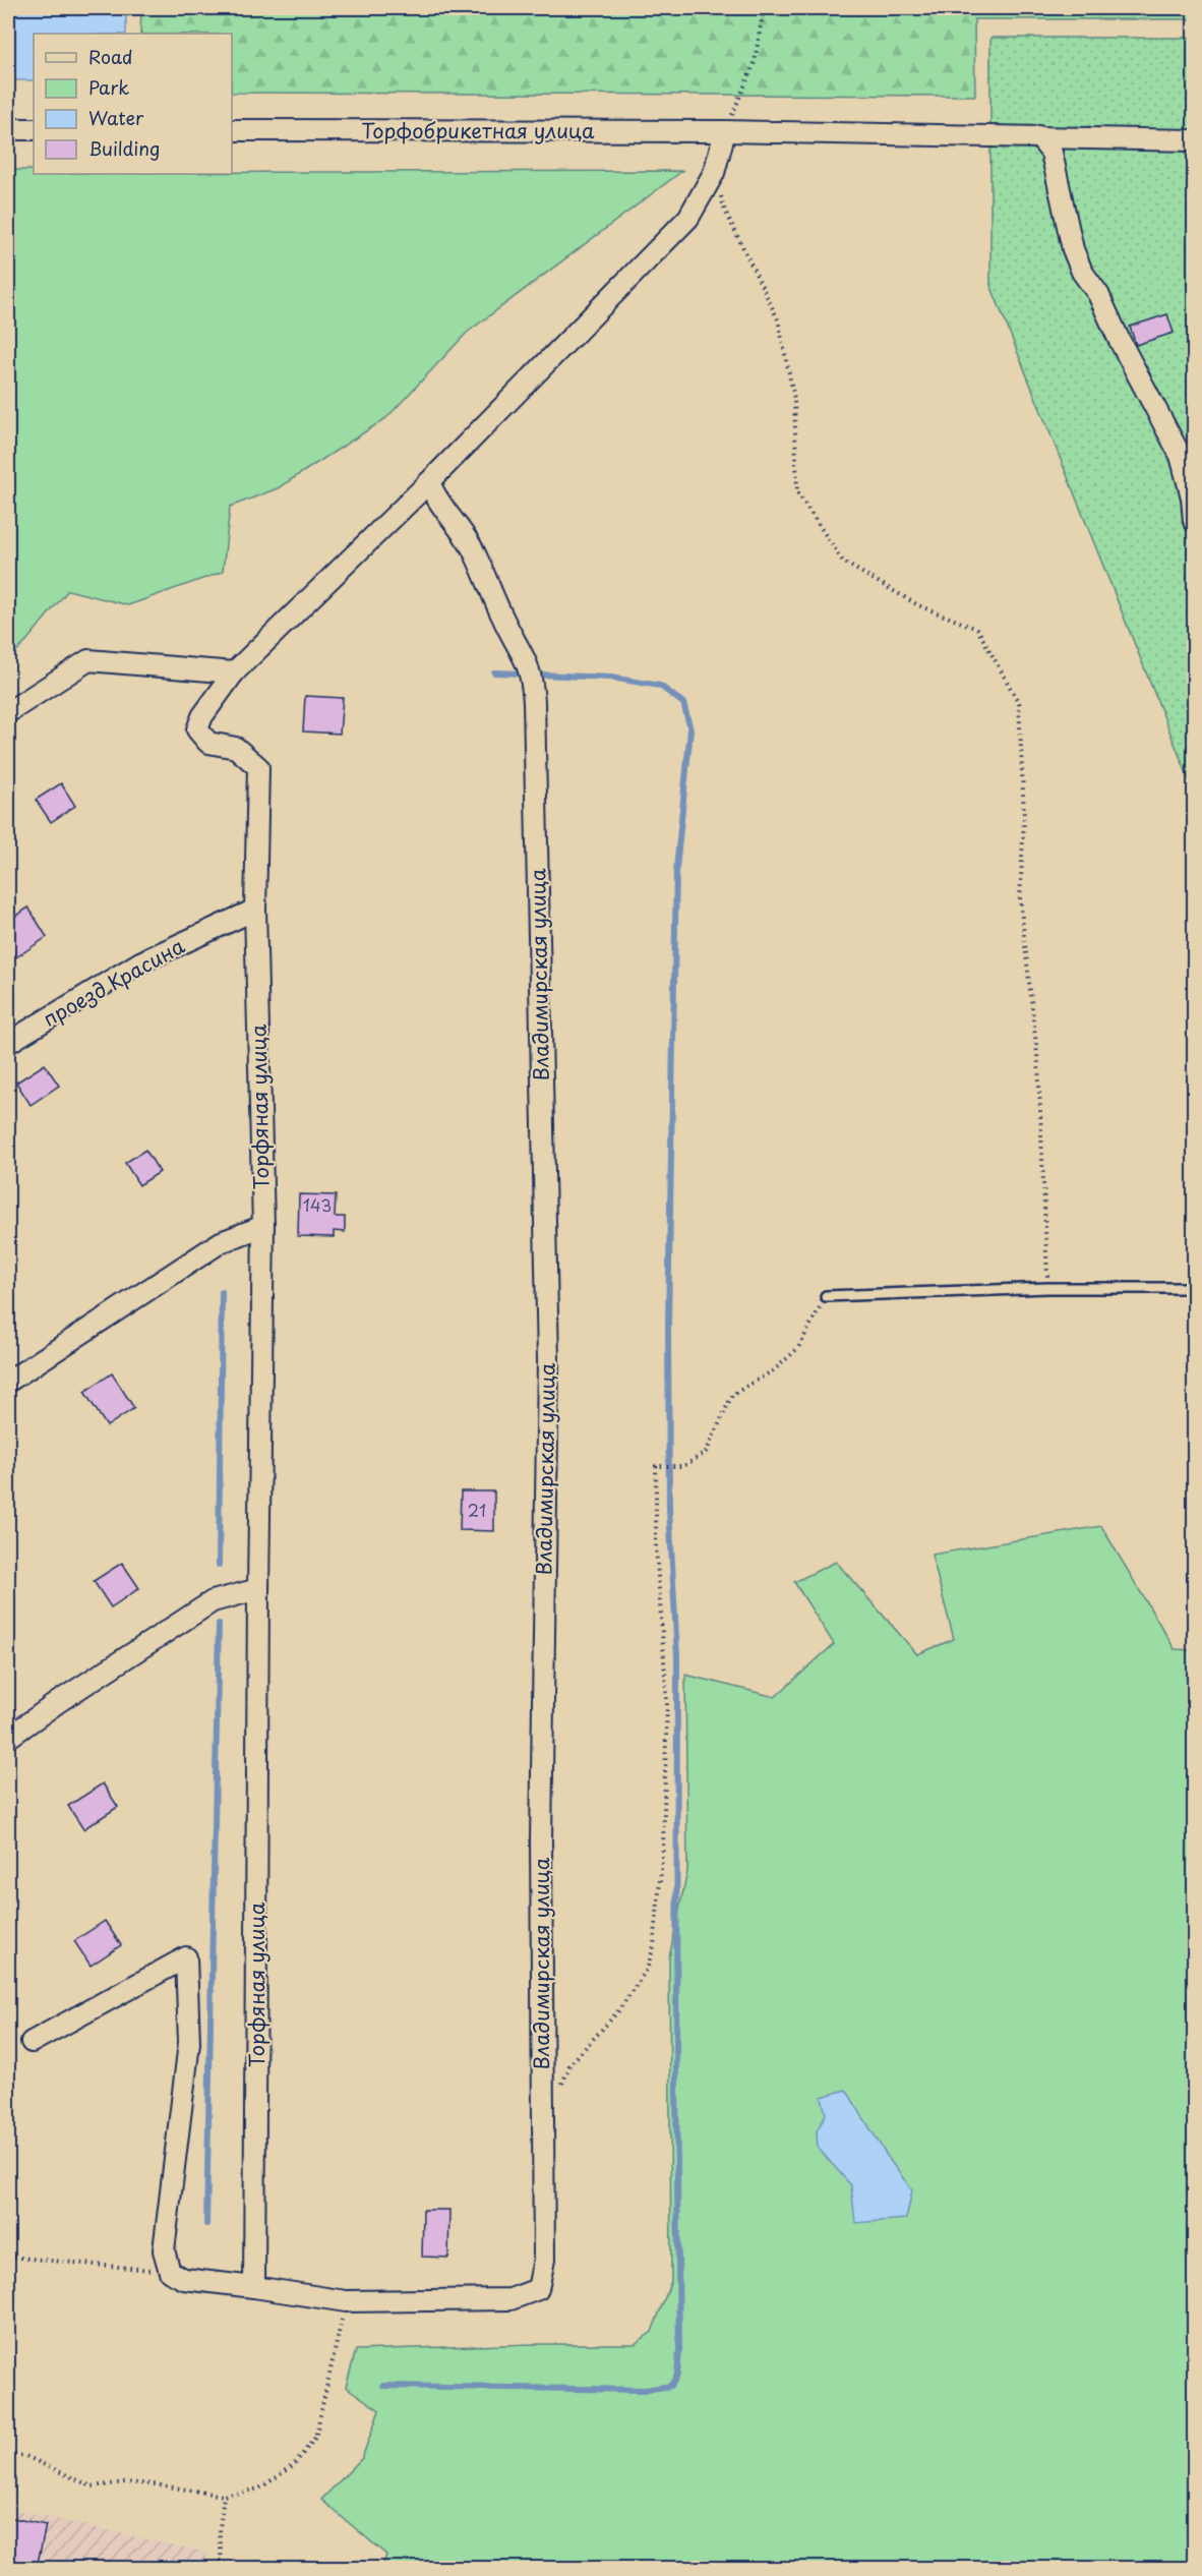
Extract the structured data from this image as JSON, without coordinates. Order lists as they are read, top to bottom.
{
  "streets": {
    "street": [
      "Торфобрикетная улица",
      "Владимирская улица",
      "проезд Красина",
      "Торфяная улица"
    ]
  },
  "crossings": [
    ["проезд Красина", "Торфяная улица"]
  ],
  "house_numbers": ["143", "21"],
  "legend": [
    "Road",
    "Park",
    "Water",
    "Building"
  ]
}
